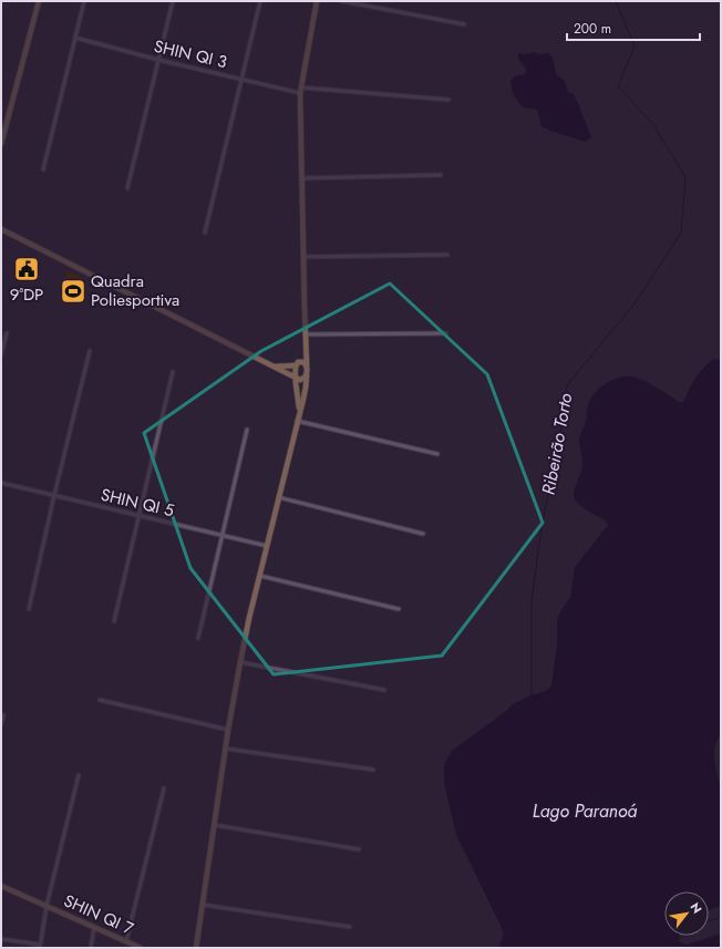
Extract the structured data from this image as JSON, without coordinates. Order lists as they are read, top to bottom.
{
  "streets": {
    "street": ["SHIN QI 3", "SHIN QI 5", "SHIN QI 7"]
  },
  "water": ["Ribeirão Torto", "Lago Paranoá"],
  "places": {
    "public building": ["9ªDP"],
    "sports": ["Quadra Poliesportiva"]
  },
  "scale_bar": "200 m",
  "north": "top right"
}
